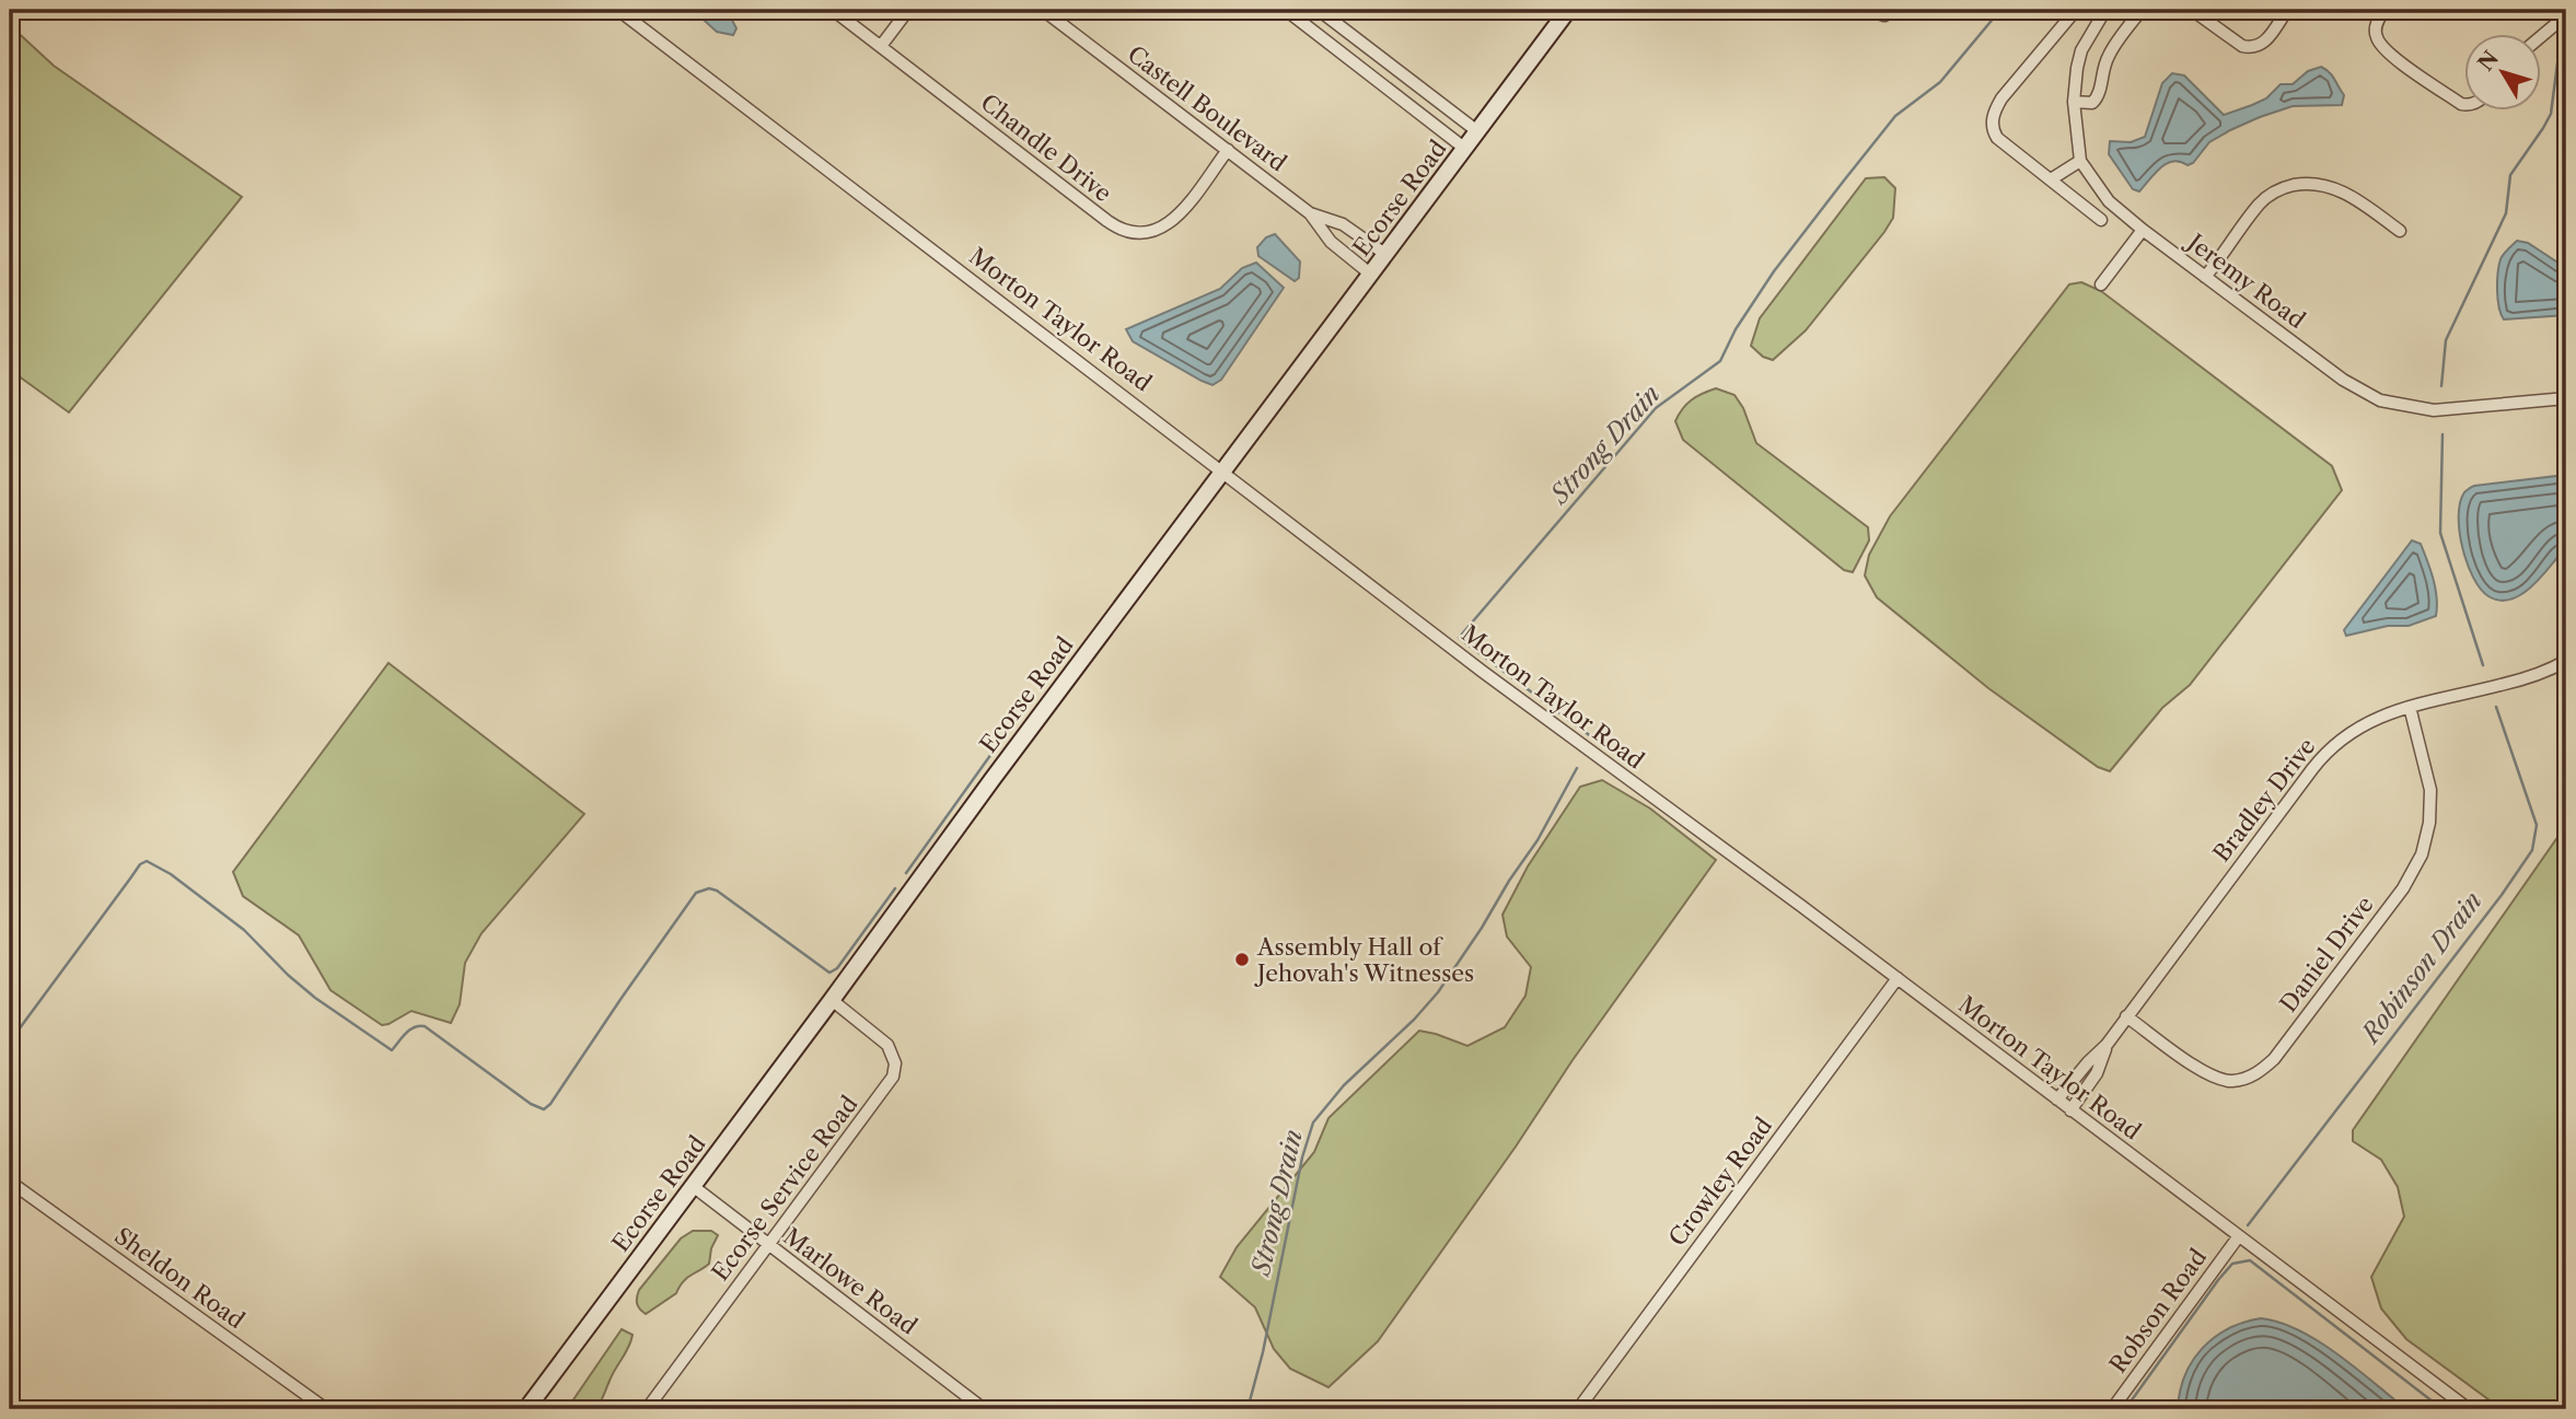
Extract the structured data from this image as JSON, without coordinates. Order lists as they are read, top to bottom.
{
  "streets": {
    "main road": ["Ecorse Road"],
    "street": [
      "Castell Boulevard",
      "Chandle Drive",
      "Jeremy Road",
      "Morton Taylor Road",
      "Bradley Drive",
      "Daniel Drive",
      "Crowley Road",
      "Ecorse Service Road",
      "Sheldon Road",
      "Marlowe Road",
      "Robson Road"
    ]
  },
  "crossings": [
    ["Castell Boulevard", "Chandle Drive"],
    ["Castell Boulevard", "Ecorse Road"],
    ["Ecorse Road", "Morton Taylor Road"],
    ["Ecorse Road", "Ecorse Service Road"],
    ["Ecorse Road", "Marlowe Road"],
    ["Morton Taylor Road", "Bradley Drive"],
    ["Morton Taylor Road", "Crowley Road"],
    ["Morton Taylor Road", "Robson Road"],
    ["Bradley Drive", "Daniel Drive"],
    ["Ecorse Service Road", "Marlowe Road"]
  ],
  "water": ["Strong Drain", "Robinson Drain"],
  "places": ["Assembly Hall of Jehovah's Witnesses"],
  "north": "top left"
}
